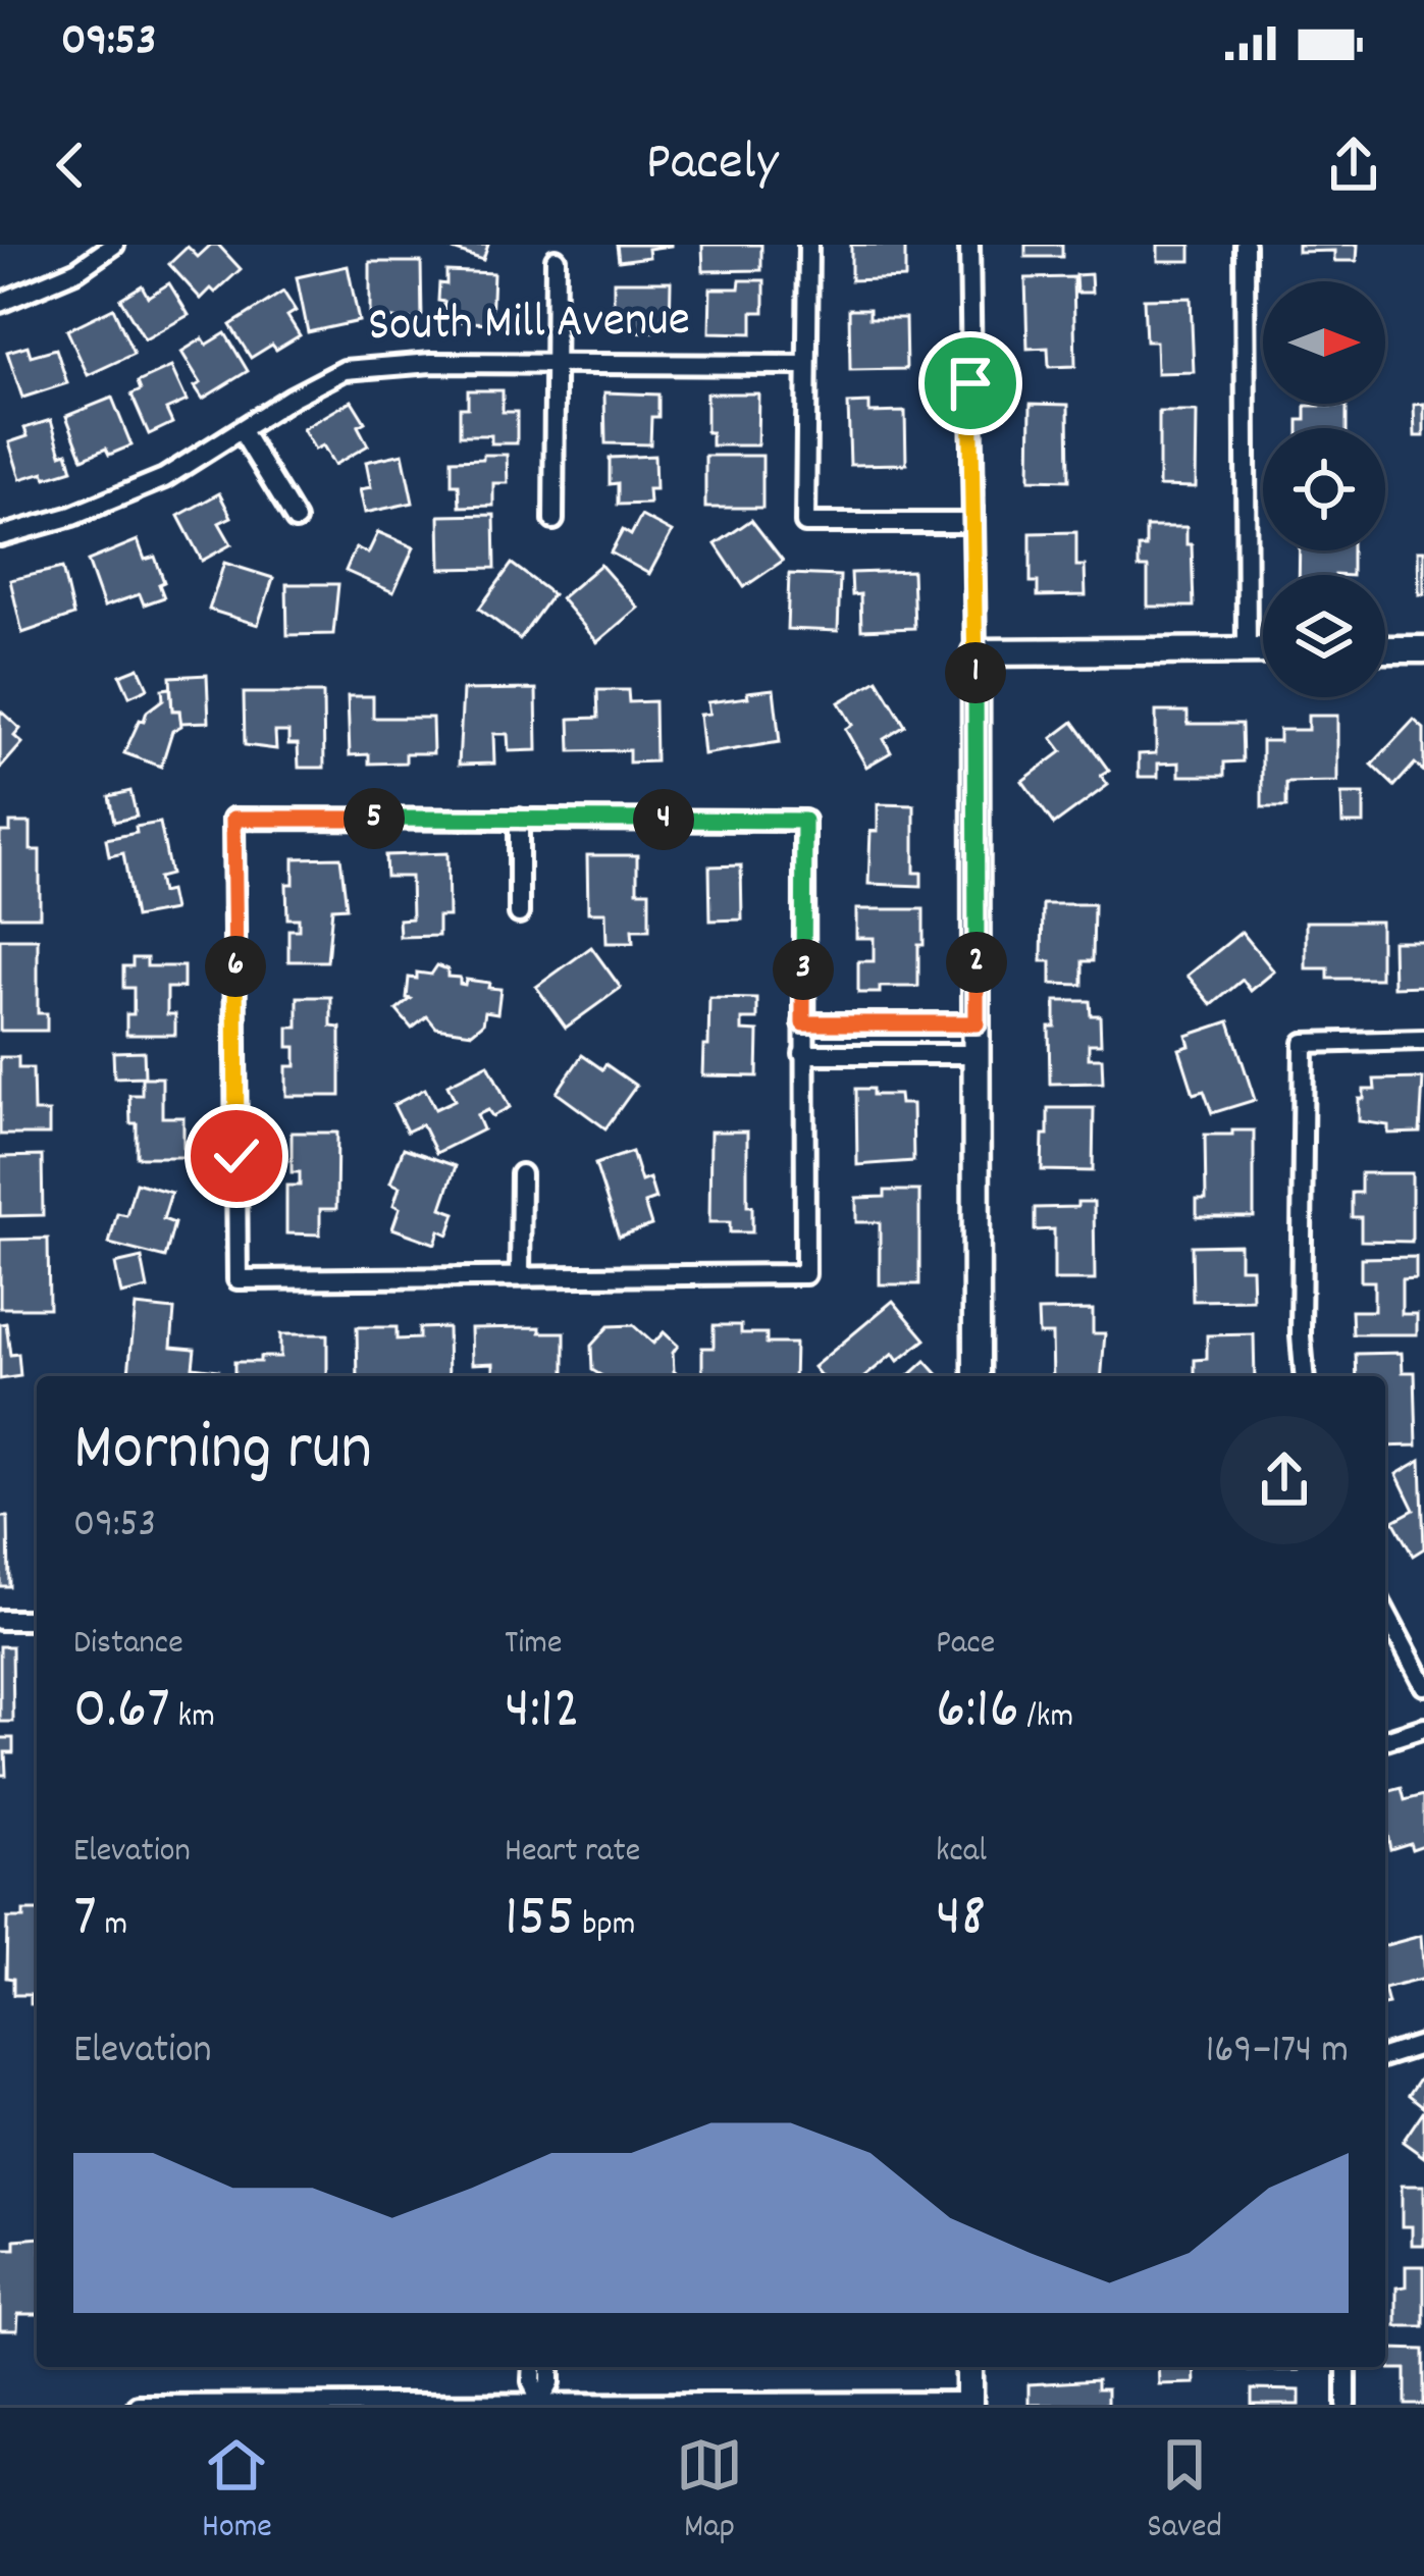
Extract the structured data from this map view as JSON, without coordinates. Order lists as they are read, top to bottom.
{
  "streets": {
    "street": ["South Mill Avenue"]
  },
  "north": "right",
  "page": {
    "status": "09:53",
    "header": "Pacely",
    "pins": [
      "1",
      "5",
      "4",
      "2",
      "6",
      "3"
    ],
    "heading": ["Morning run", "09:53"],
    "stats": [
      ["Distance", "0.67 km"],
      ["Time", "4:12"],
      ["Pace", "6:16 /km"],
      ["Elevation", "7 m"],
      ["Heart rate", "155 bpm"],
      ["kcal", "48"]
    ],
    "chart": ["Elevation", "169–174 m"],
    "tabs": ["Home", "Map", "Saved"]
  }
}
